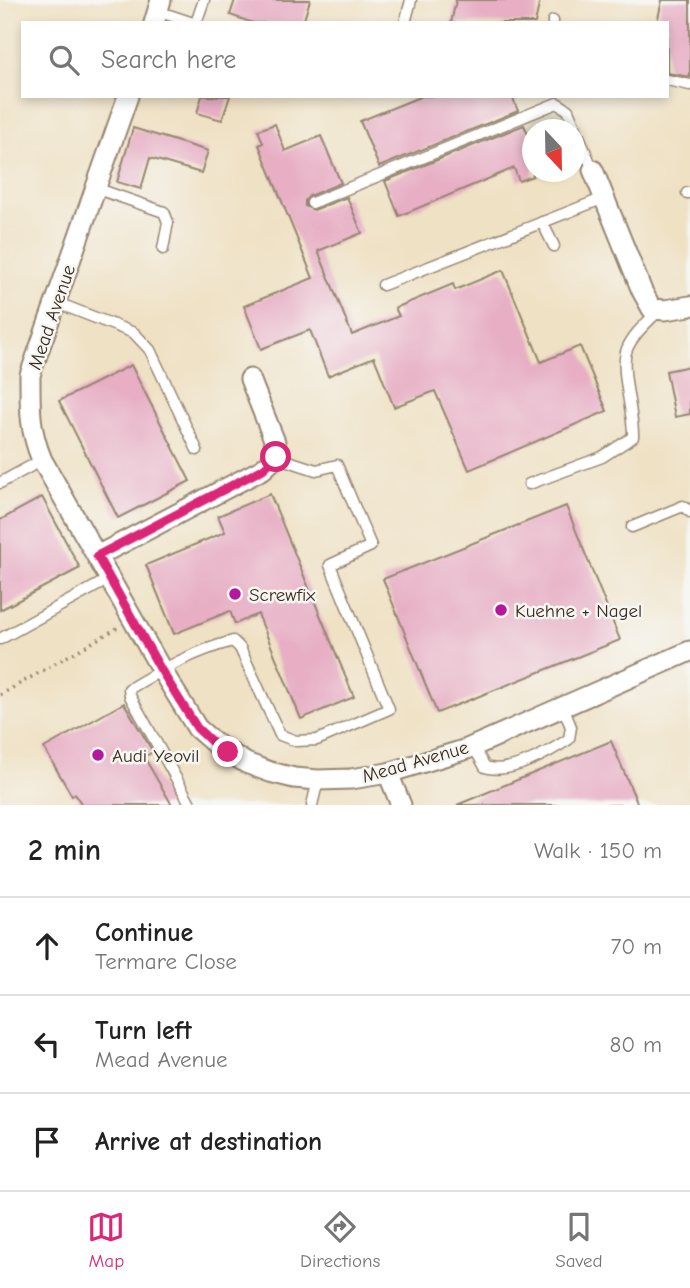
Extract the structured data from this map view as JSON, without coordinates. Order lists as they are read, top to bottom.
{
  "streets": {
    "street": ["Mead Avenue"]
  },
  "places": ["Screwfix", "Kuehne + Nagel", "Audi Yeovil"],
  "north": "bottom",
  "page": {
    "search": "Search here",
    "heading": ["2 min", "Walk · 150 m"],
    "list": [
      ["Continue", "Termare Close", "70 m"],
      ["Turn left", "Mead Avenue", "80 m"],
      "Arrive at destination"
    ],
    "nav": ["Map", "Directions", "Saved"]
  }
}
